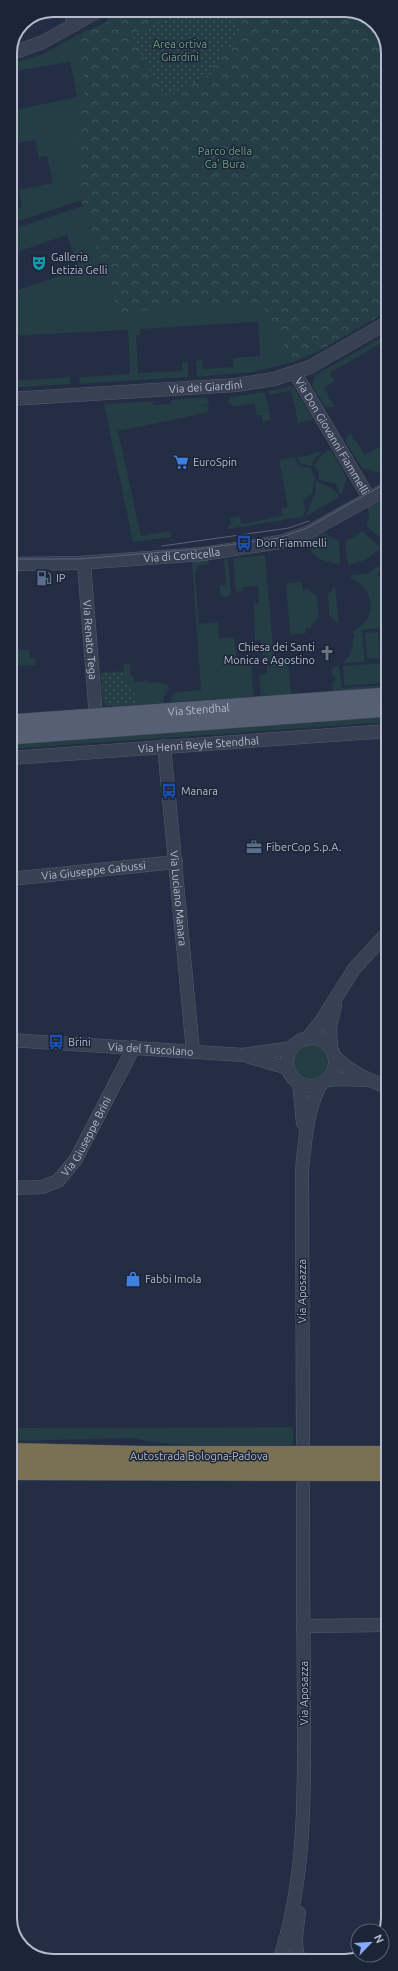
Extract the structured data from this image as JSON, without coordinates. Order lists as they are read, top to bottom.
{
  "streets": {
    "highway": ["Autostrada Bologna-Padova"],
    "main road": ["Via Stendhal"],
    "street": [
      "Via dei Giardini",
      "Via Don Giovanni Fiammelli",
      "Via di Corticella",
      "Via Renato Tega",
      "Via Henri Beyle Stendhal",
      "Via Giuseppe Gabussi",
      "Via Luciano Manara",
      "Via del Tuscolano",
      "Via Giuseppe Brini",
      "Via Aposazza"
    ]
  },
  "crossings": [
    ["Via dei Giardini", "Via Don Giovanni Fiammelli"],
    ["Via Don Giovanni Fiammelli", "Via di Corticella"],
    ["Via di Corticella", "Via Renato Tega"],
    ["Via Renato Tega", "Via Stendhal"],
    ["Via Henri Beyle Stendhal", "Via Luciano Manara"],
    ["Via Giuseppe Gabussi", "Via Luciano Manara"],
    ["Via Luciano Manara", "Via del Tuscolano"],
    ["Via del Tuscolano", "Via Giuseppe Brini"]
  ],
  "parks": ["Area ortiva Giardini", "Parco della Ca' Bura"],
  "places": {
    "theatre": ["Galleria Letizia Gelli"],
    "supermarket": ["EuroSpin"],
    "bus stop": ["Don Fiammelli", "Manara", "Brini"],
    "fuel station": ["IP"],
    "church": ["Chiesa dei Santi Monica e Agostino"],
    "office": ["FiberCop S.p.A."],
    "shop": ["Fabbi Imola"]
  },
  "north": "top right"
}
